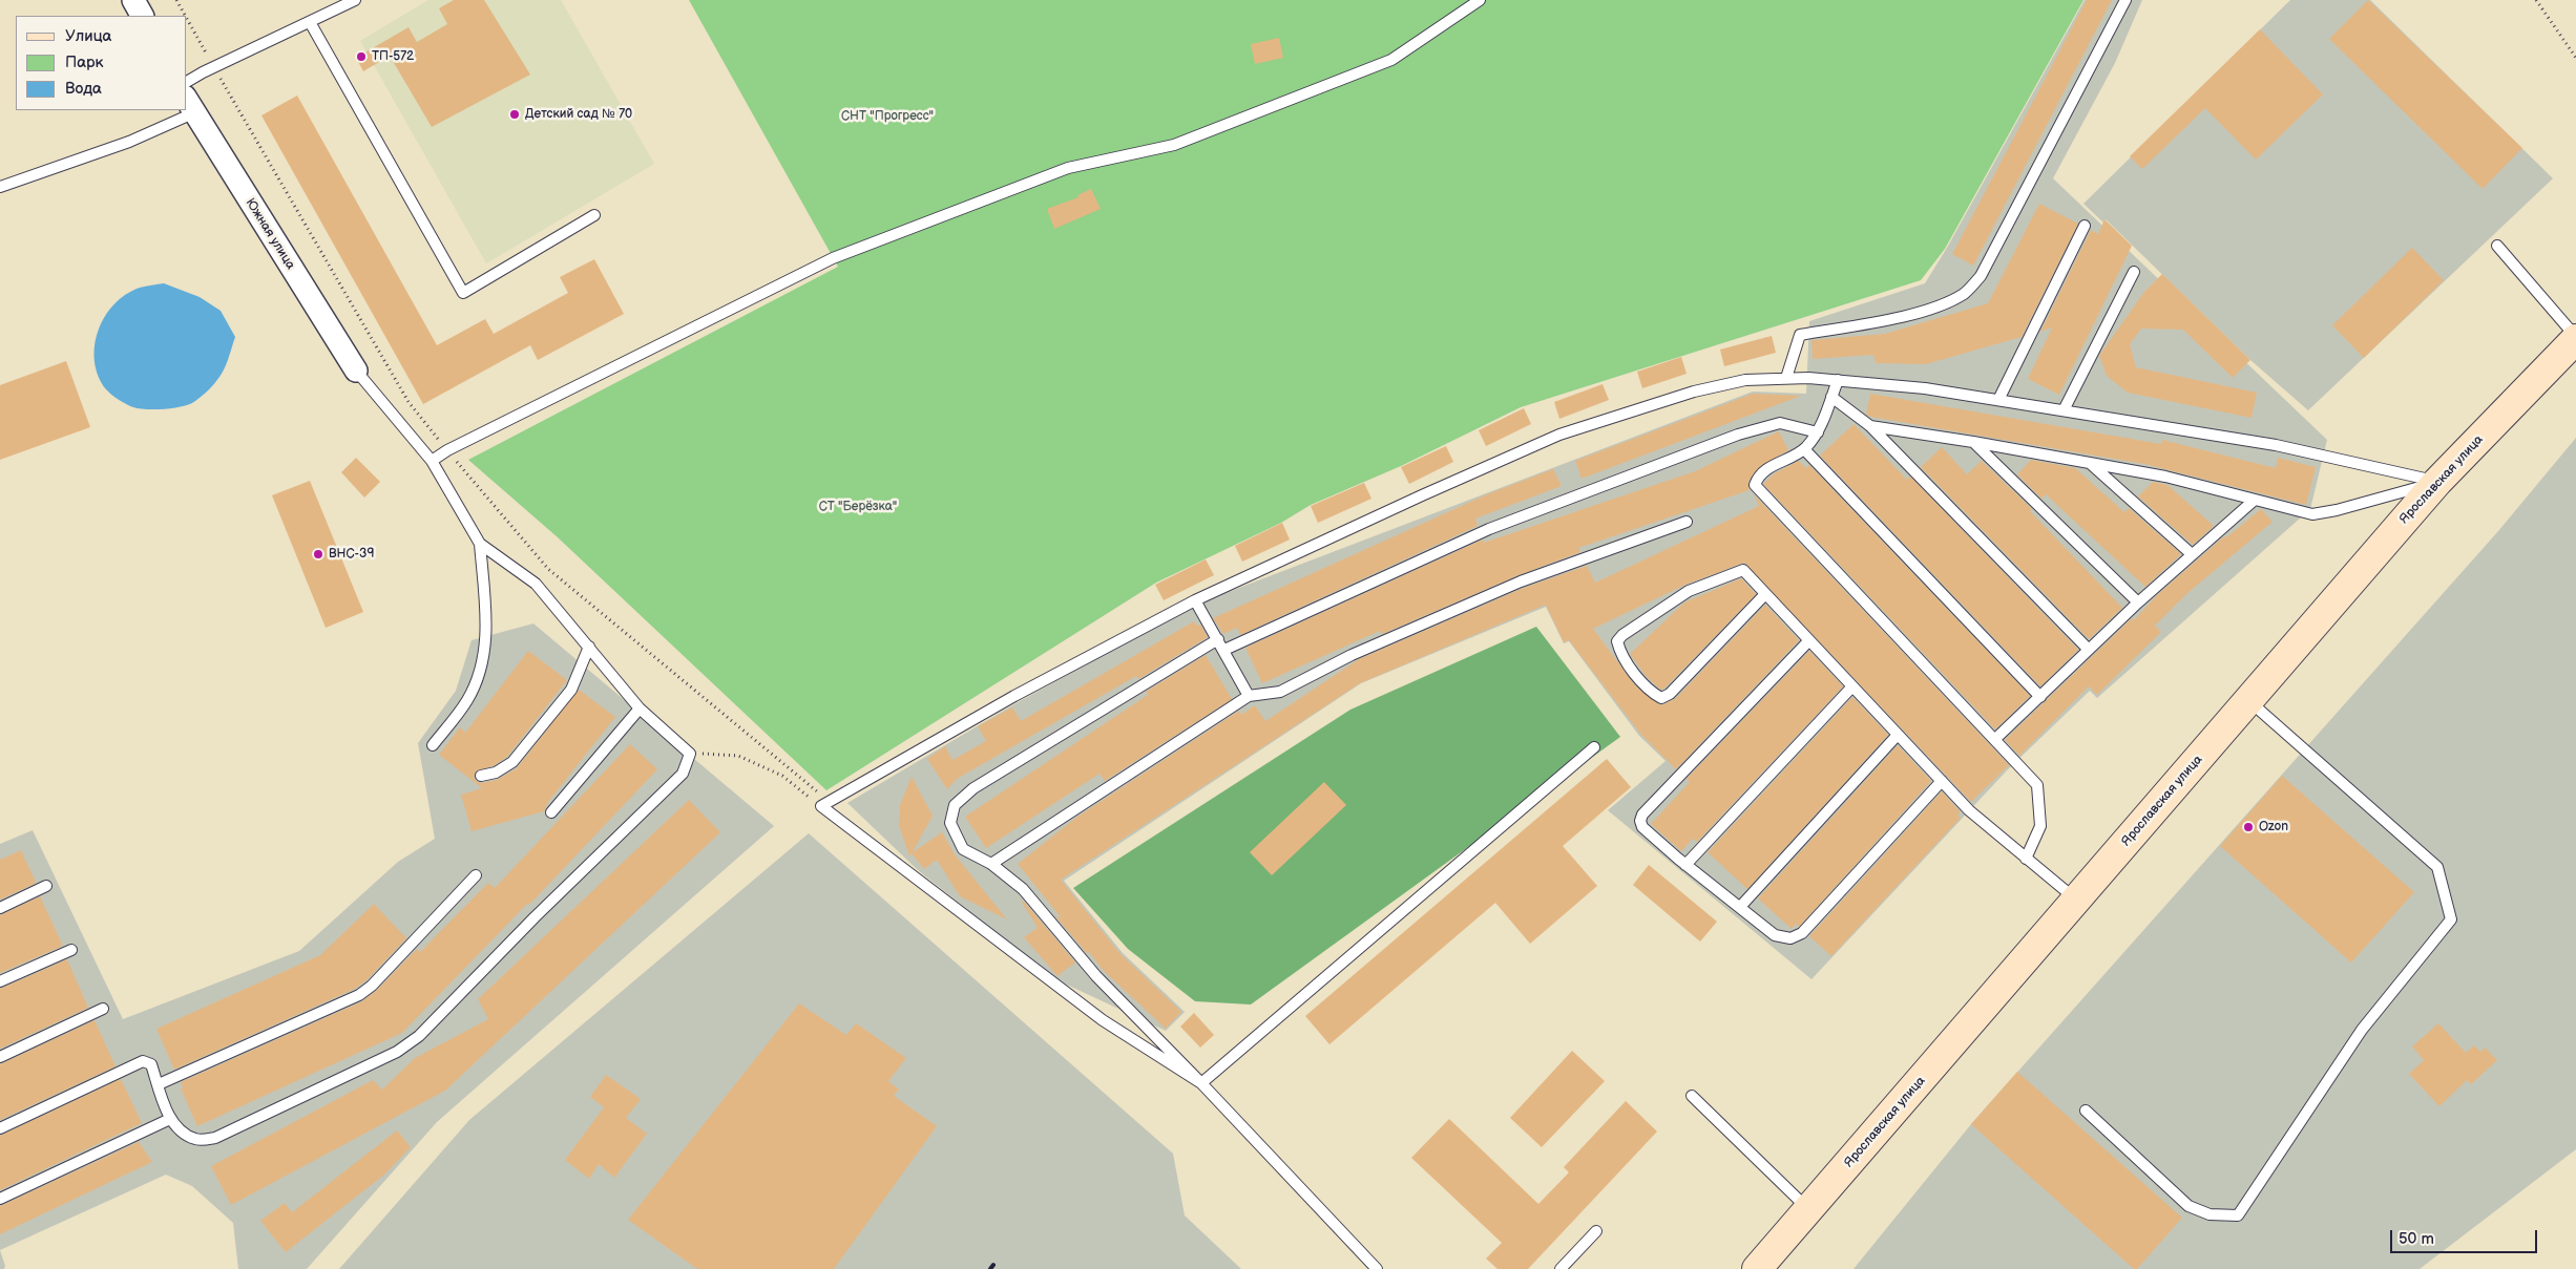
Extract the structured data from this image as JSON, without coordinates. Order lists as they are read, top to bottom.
{
  "streets": {
    "main road": ["Ярославская улица"],
    "street": ["Южная улица"]
  },
  "parks": ["СНТ \"Прогресс\"", "СТ \"Берёзка\""],
  "places": [
    "ТП-572",
    "Детский сад № 70",
    "ВНС-39",
    "Ozon"
  ],
  "legend": ["Улица", "Парк", "Вода"],
  "scale_bar": "50 m"
}
